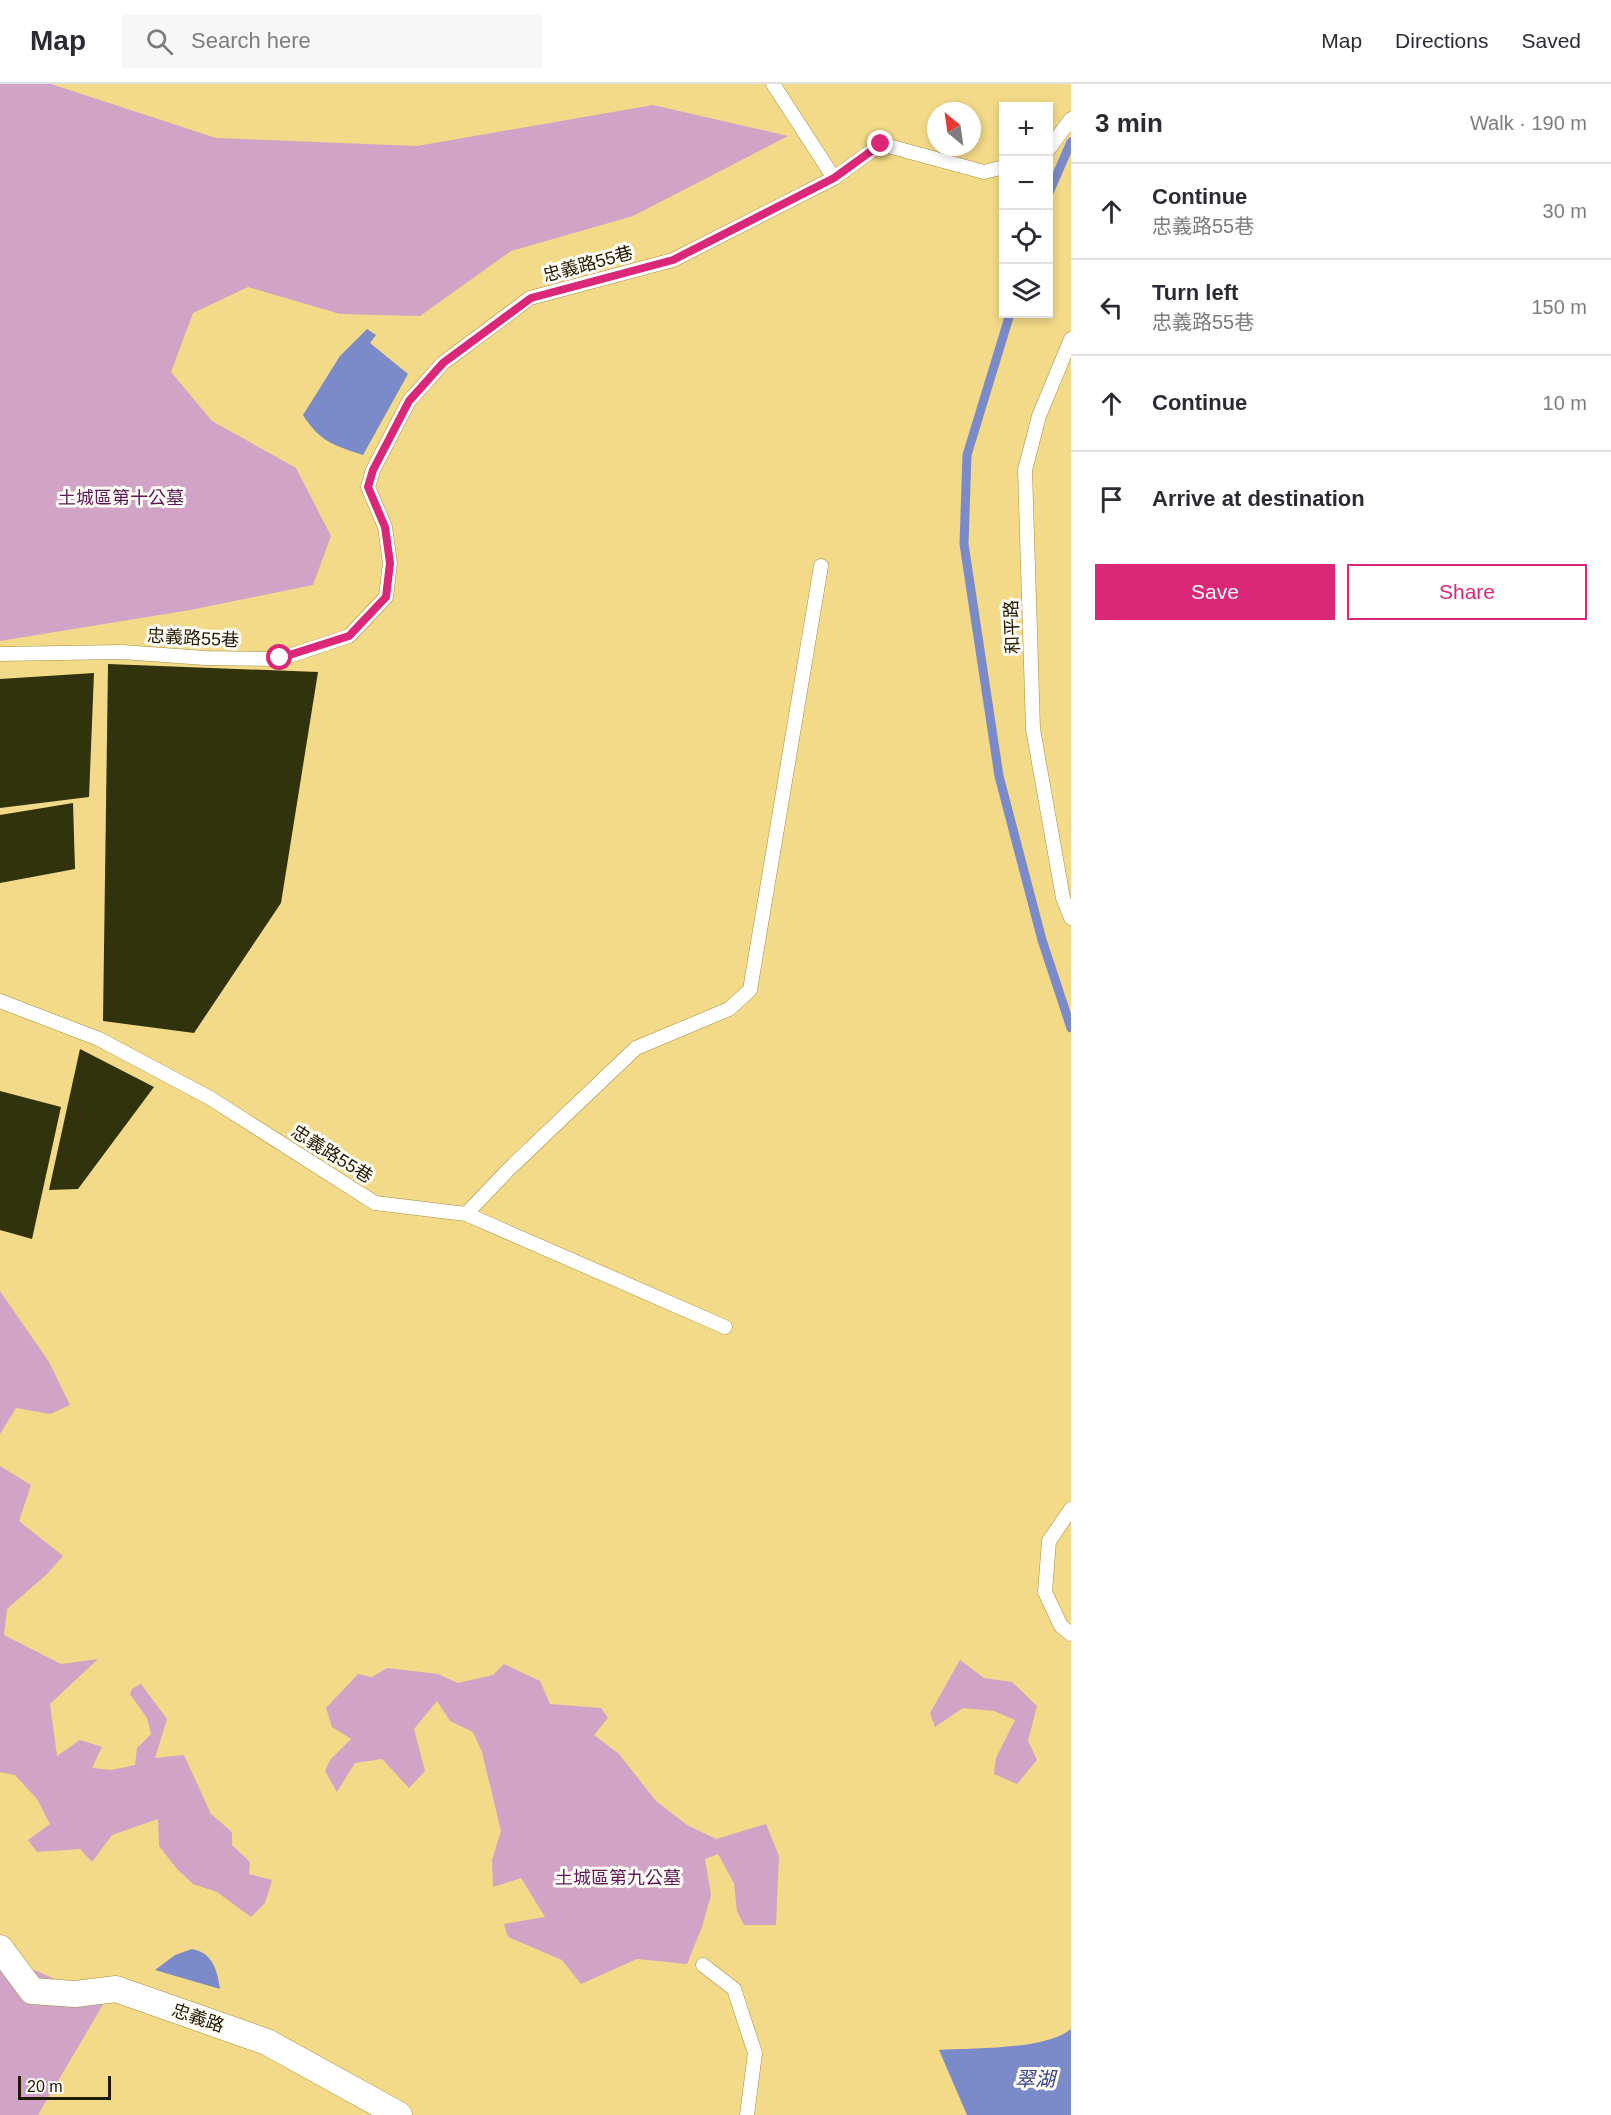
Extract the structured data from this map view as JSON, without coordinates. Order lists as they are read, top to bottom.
{
  "streets": {
    "street": ["忠義路"],
    "lane": ["忠義路55巷", "和平路"]
  },
  "water": ["翠湖"],
  "parks": ["土城區第十公墓", "土城區第九公墓"],
  "scale_bar": "20 m",
  "north": "top left",
  "page": {
    "header": "Map",
    "search": "Search here",
    "nav": ["Map", "Directions", "Saved"],
    "heading": ["3 min", "Walk · 190 m"],
    "map_buttons": ["+", "−"],
    "list": [
      ["Continue", "忠義路55巷", "30 m"],
      ["Turn left", "忠義路55巷", "150 m"],
      ["Continue", "10 m"],
      "Arrive at destination"
    ],
    "buttons": ["Save", "Share"],
    "scale": "20 m"
  }
}
